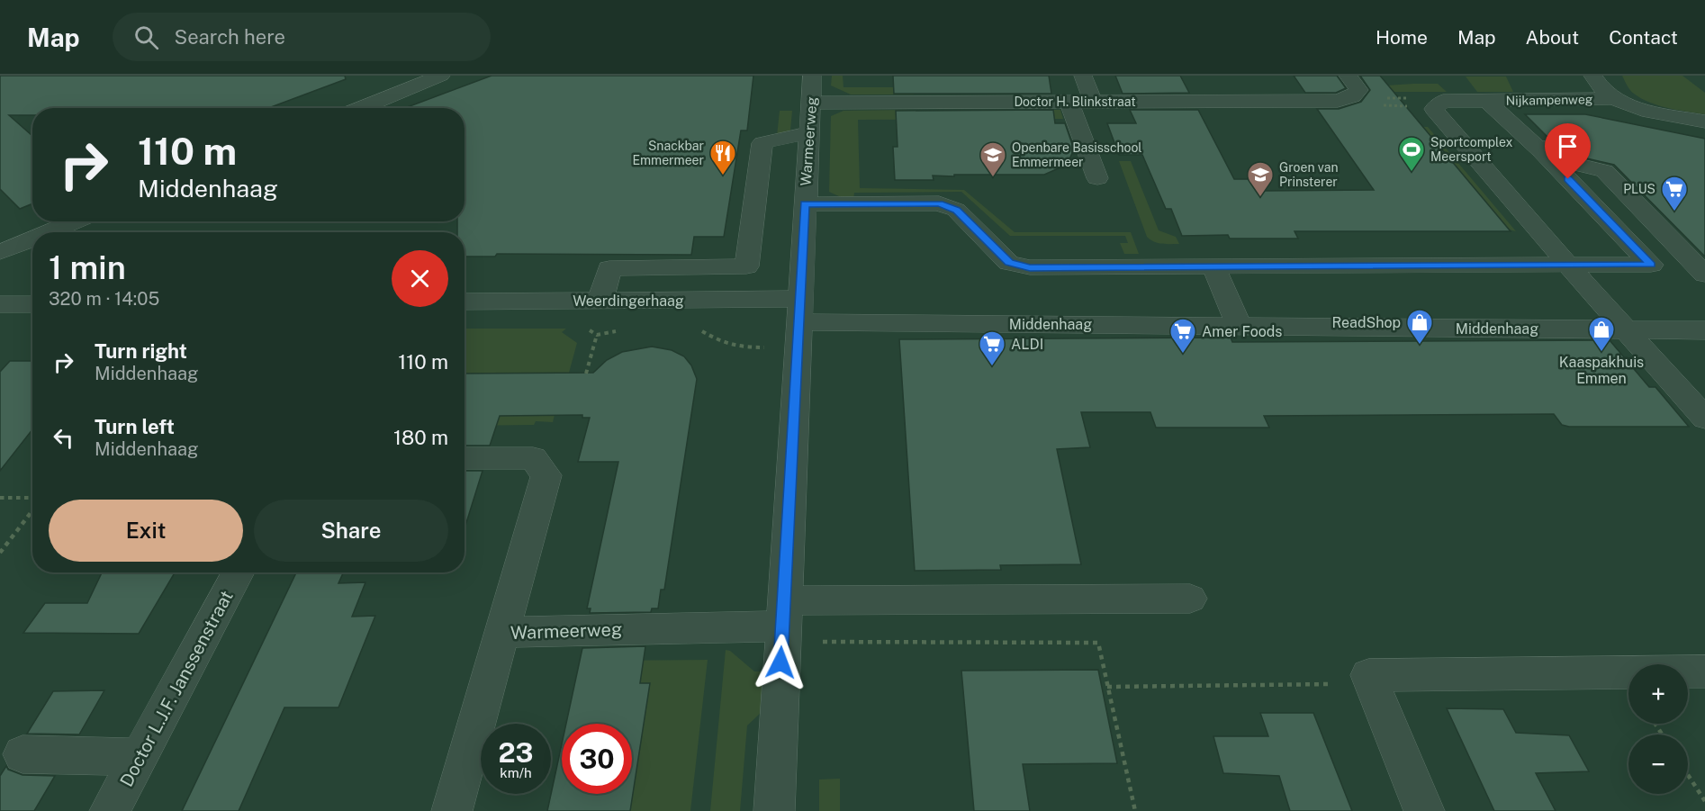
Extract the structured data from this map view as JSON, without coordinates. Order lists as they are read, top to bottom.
{
  "streets": {
    "street": [
      "Nijkampenweg",
      "Doctor H. Blinkstraat",
      "Warmeerweg",
      "Weerdingerhaag",
      "Middenhaag",
      "Doctor L.J.F. Janssenstraat"
    ]
  },
  "crossings": [
    ["Doctor H. Blinkstraat", "Warmeerweg"],
    ["Warmeerweg", "Weerdingerhaag"],
    ["Warmeerweg", "Middenhaag"],
    ["Weerdingerhaag", "Middenhaag"]
  ],
  "places": {
    "sports": ["Sportcomplex Meersport"],
    "restaurant": ["Snackbar Emmermeer"],
    "school or university": ["Openbare Basisschool Emmermeer", "Groen van Prinsterer"],
    "supermarket": ["PLUS", "Amer Foods", "ALDI"],
    "shop": ["ReadShop", "Kaaspakhuis Emmen"]
  },
  "page": {
    "header": "Map",
    "search": "Search here",
    "nav": [
      "Home",
      "Map",
      "About",
      "Contact"
    ],
    "turn": ["110 m", "Middenhaag"],
    "heading": ["1 min", "320 m · 14:05"],
    "list": [
      {
        "name": "Turn right",
        "note": "Middenhaag",
        "value": "110 m"
      },
      {
        "name": "Turn left",
        "note": "Middenhaag",
        "value": "180 m"
      }
    ],
    "buttons": ["Exit", "Share"],
    "map_buttons": ["+", "−"],
    "speed": "23 km/h",
    "limit": "30"
  }
}
